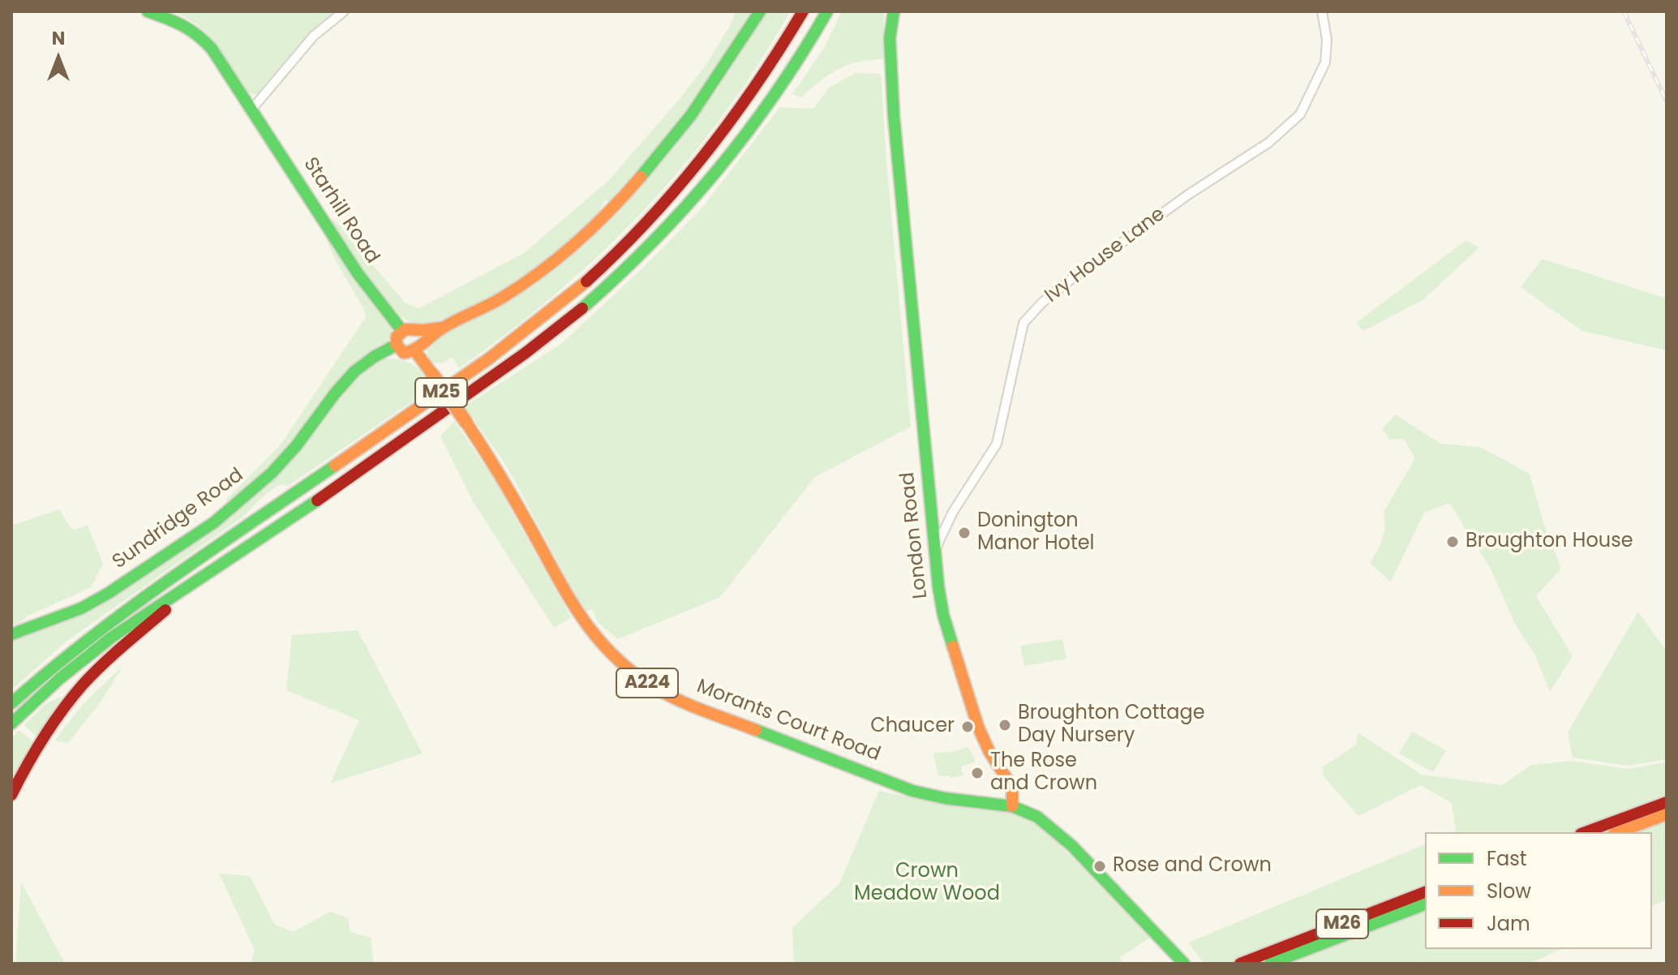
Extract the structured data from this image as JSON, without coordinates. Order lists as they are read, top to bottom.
{
  "streets": {
    "main road": [
      "Starhill Road",
      "M25",
      "Sundridge Road",
      "London Road",
      "A224",
      "Morants Court Road",
      "M26"
    ],
    "street": ["Ivy House Lane"]
  },
  "crossings": [
    ["Starhill Road", "Sundridge Road"],
    ["Starhill Road", "Morants Court Road"],
    ["Ivy House Lane", "London Road"],
    ["Sundridge Road", "Morants Court Road"],
    ["London Road", "A224"],
    ["London Road", "Morants Court Road"],
    ["A224", "Morants Court Road"]
  ],
  "parks": ["Crown Meadow Wood"],
  "places": [
    "Donington Manor Hotel",
    "Broughton House",
    "Broughton Cottage Day Nursery",
    "Chaucer",
    "The Rose and Crown",
    "Rose and Crown"
  ],
  "legend": ["Fast", "Slow", "Jam"],
  "north": "top"
}
